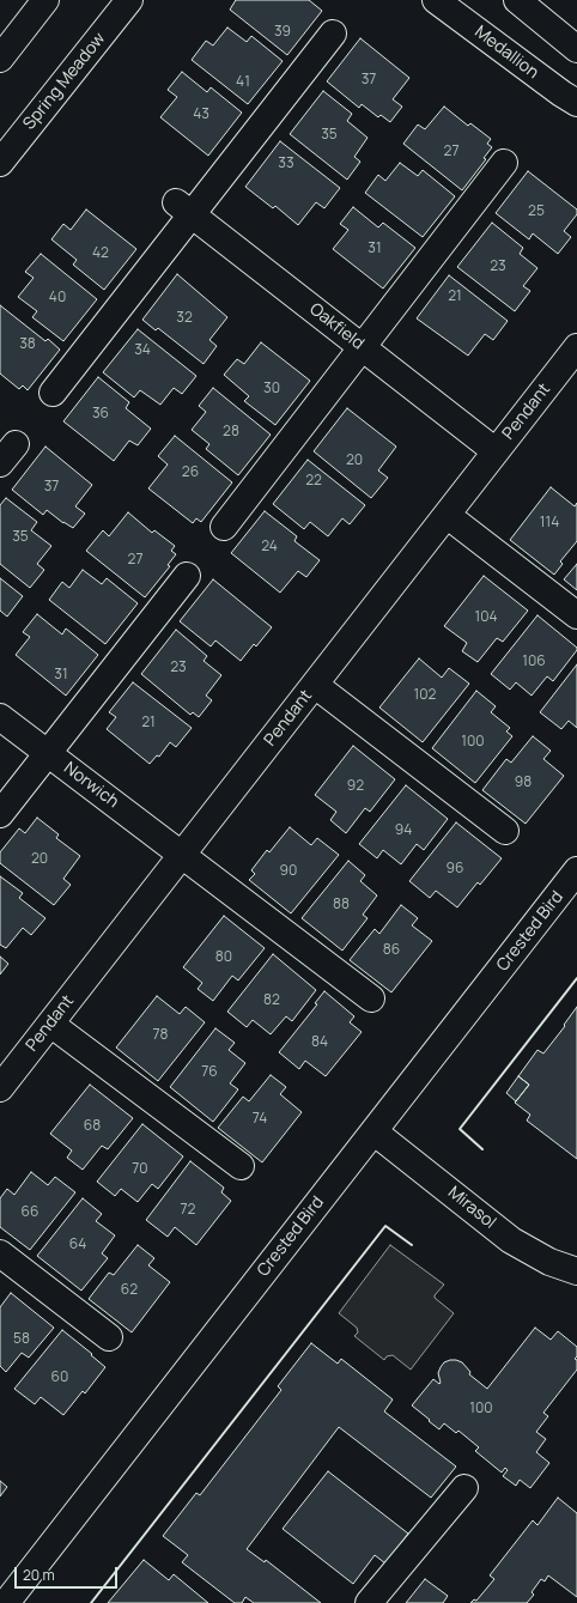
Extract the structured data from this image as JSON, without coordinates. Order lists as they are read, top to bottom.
{
  "streets": {
    "street": [
      "Medallion",
      "Spring Meadow",
      "Oakfield",
      "Pendant",
      "Norwich",
      "Crested Bird",
      "Mirasol"
    ]
  },
  "crossings": [
    ["Oakfield", "Pendant"],
    ["Pendant", "Norwich"],
    ["Crested Bird", "Mirasol"]
  ],
  "house_numbers": [
    "39",
    "37",
    "41",
    "43",
    "35",
    "27",
    "33",
    "25",
    "31",
    "42",
    "23",
    "21",
    "40",
    "32",
    "38",
    "34",
    "30",
    "36",
    "28",
    "20",
    "26",
    "22",
    "37",
    "114",
    "35",
    "24",
    "27",
    "104",
    "106",
    "23",
    "31",
    "102",
    "21",
    "100",
    "98",
    "92",
    "94",
    "20",
    "96",
    "90",
    "88",
    "86",
    "80",
    "82",
    "78",
    "84",
    "76",
    "74",
    "68",
    "70",
    "72",
    "66",
    "64",
    "62",
    "58",
    "60",
    "100"
  ],
  "scale_bar": "20 m"
}
